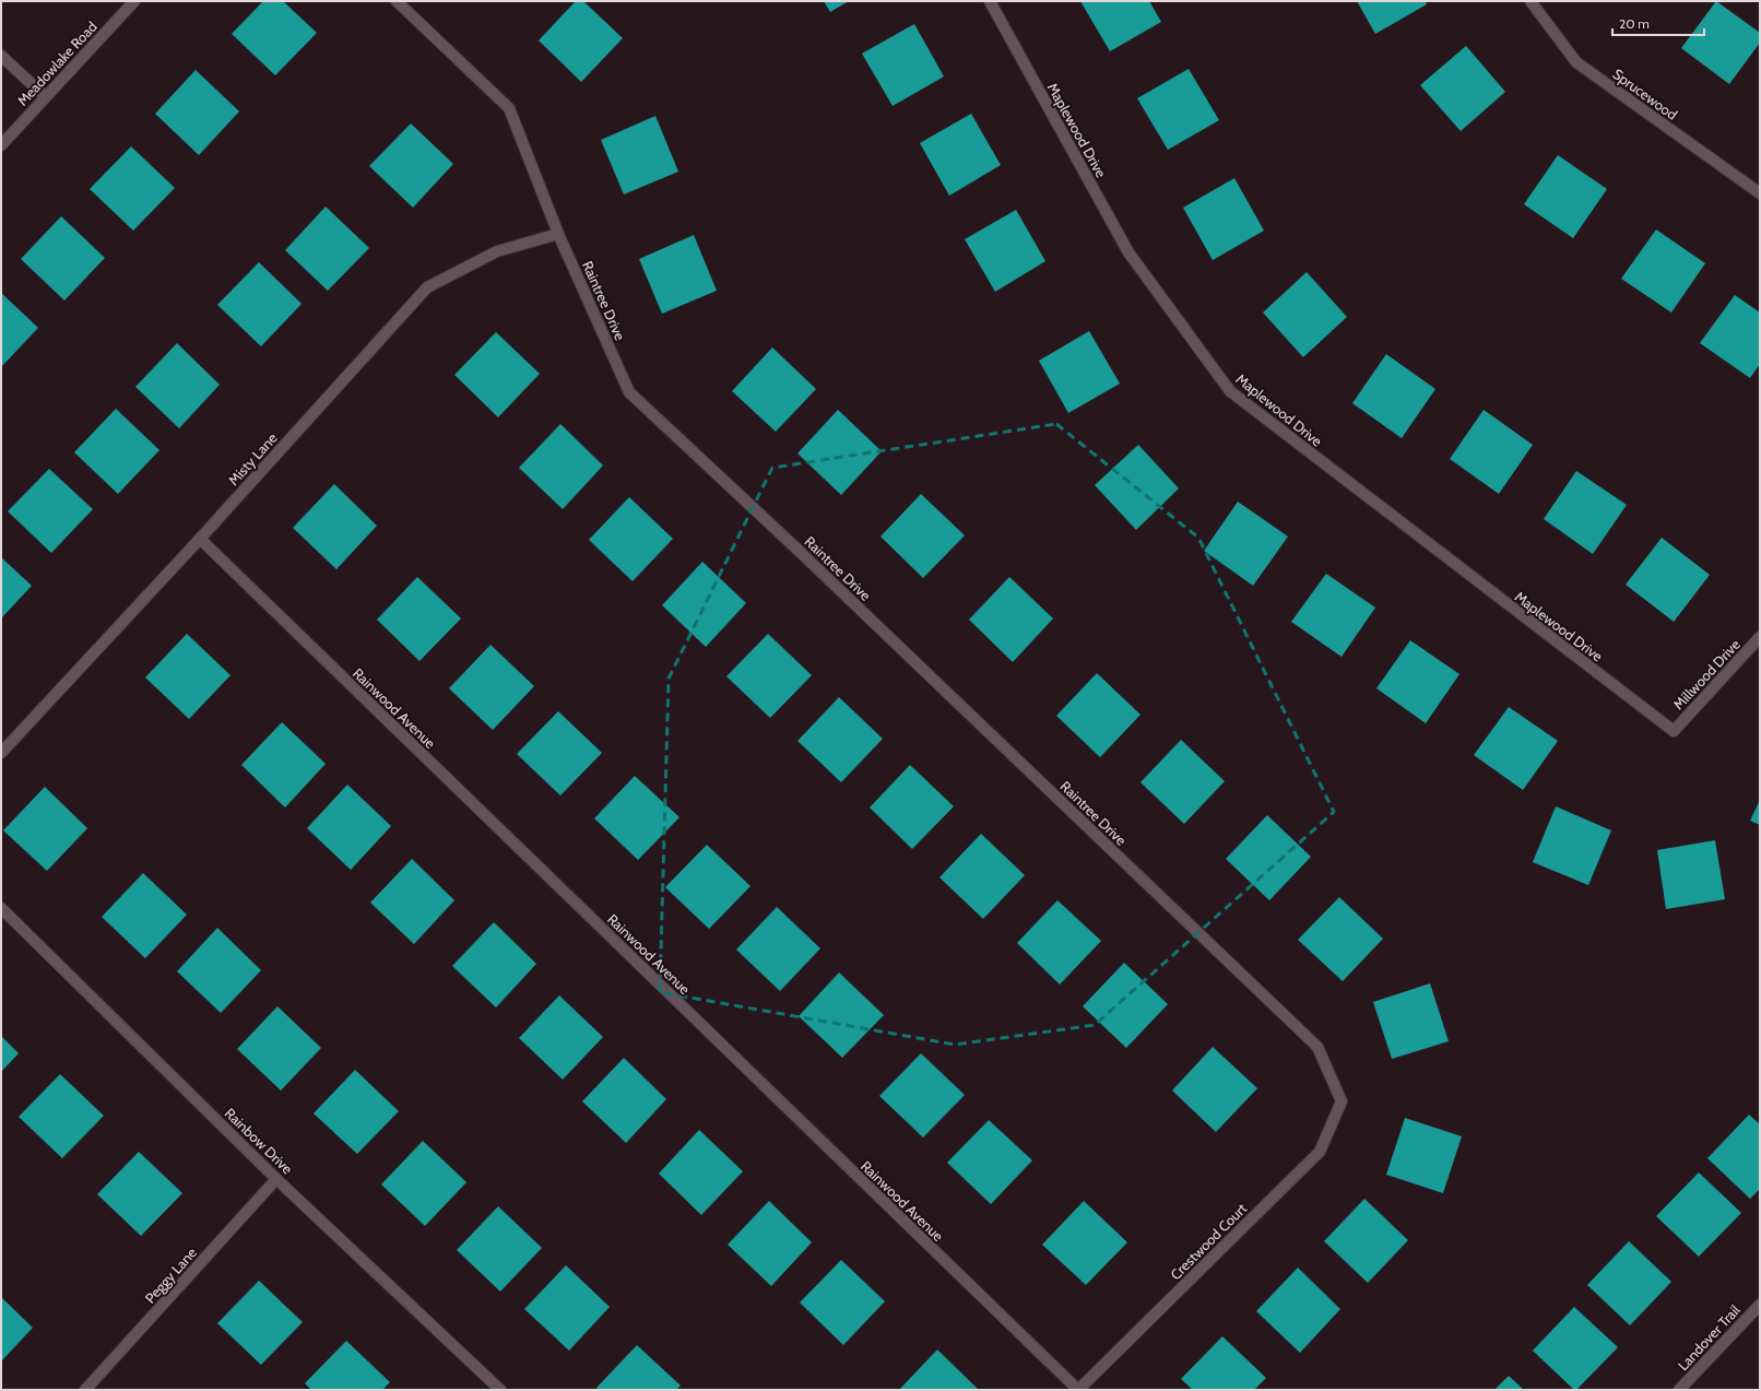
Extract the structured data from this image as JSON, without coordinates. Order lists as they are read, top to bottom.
{
  "streets": {
    "street": [
      "Meadowlake Road",
      "Sprucewood",
      "Maplewood Drive",
      "Raintree Drive",
      "Misty Lane",
      "Millwood Drive",
      "Rainwood Avenue",
      "Rainbow Drive",
      "Crestwood Court",
      "Peggy Lane",
      "Landover Trail"
    ]
  },
  "crossings": [
    ["Maplewood Drive", "Millwood Drive"],
    ["Raintree Drive", "Misty Lane"],
    ["Raintree Drive", "Crestwood Court"],
    ["Misty Lane", "Rainwood Avenue"],
    ["Rainwood Avenue", "Crestwood Court"],
    ["Rainbow Drive", "Peggy Lane"]
  ],
  "scale_bar": "20 m"
}
